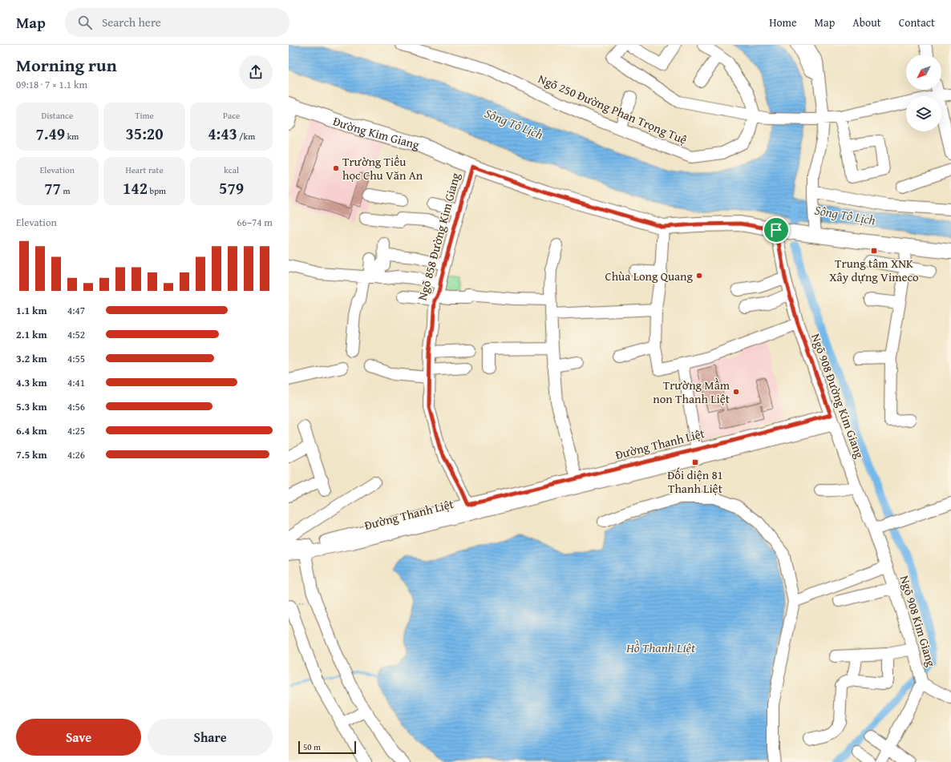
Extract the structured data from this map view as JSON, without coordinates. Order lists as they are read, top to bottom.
{
  "streets": {
    "main road": ["Đường Kim Giang"],
    "street": [
      "Ngõ 250 Đường Phan Trọng Tuệ",
      "Ngõ 858 Đường Kim Giang",
      "Ngõ 908 Đường Kim Giang",
      "Đường Thanh Liệt",
      "Ngõ 908 Kim Giang"
    ]
  },
  "crossings": [
    ["Đường Kim Giang", "Ngõ 858 Đường Kim Giang"],
    ["Đường Kim Giang", "Ngõ 908 Đường Kim Giang"],
    ["Ngõ 858 Đường Kim Giang", "Đường Thanh Liệt"],
    ["Ngõ 908 Đường Kim Giang", "Đường Thanh Liệt"],
    ["Ngõ 908 Đường Kim Giang", "Ngõ 908 Kim Giang"]
  ],
  "water": ["Sông Tô Lịch", "Hồ Thanh Liệt"],
  "places": {
    "other": ["Trường Tiểu học Chu Văn An", "Chùa Long Quang", "Trường Mầm non Thanh Liệt"],
    "transit": ["Trung tâm XNK Xây dựng Vimeco", "Đối diện 81 Thanh Liệt"]
  },
  "scale_bar": "50 m",
  "north": "bottom left",
  "page": {
    "header": "Map",
    "search": "Search here",
    "nav": [
      "Home",
      "Map",
      "About",
      "Contact"
    ],
    "heading": ["Morning run", "09:18 · 7 × 1.1 km"],
    "stats": [
      ["Distance", "7.49 km"],
      ["Time", "35:20"],
      ["Pace", "4:43 /km"],
      ["Elevation", "77 m"],
      ["Heart rate", "142 bpm"],
      ["kcal", "579"]
    ],
    "chart": ["Elevation", "66–74 m"],
    "list": [
      {
        "name": "1.1 km",
        "note": "4:47"
      },
      {
        "name": "2.1 km",
        "note": "4:52"
      },
      {
        "name": "3.2 km",
        "note": "4:55"
      },
      {
        "name": "4.3 km",
        "note": "4:41"
      },
      {
        "name": "5.3 km",
        "note": "4:56"
      },
      {
        "name": "6.4 km",
        "note": "4:25"
      },
      {
        "name": "7.5 km",
        "note": "4:26"
      }
    ],
    "buttons": ["Save", "Share"],
    "scale": "50 m"
  }
}
